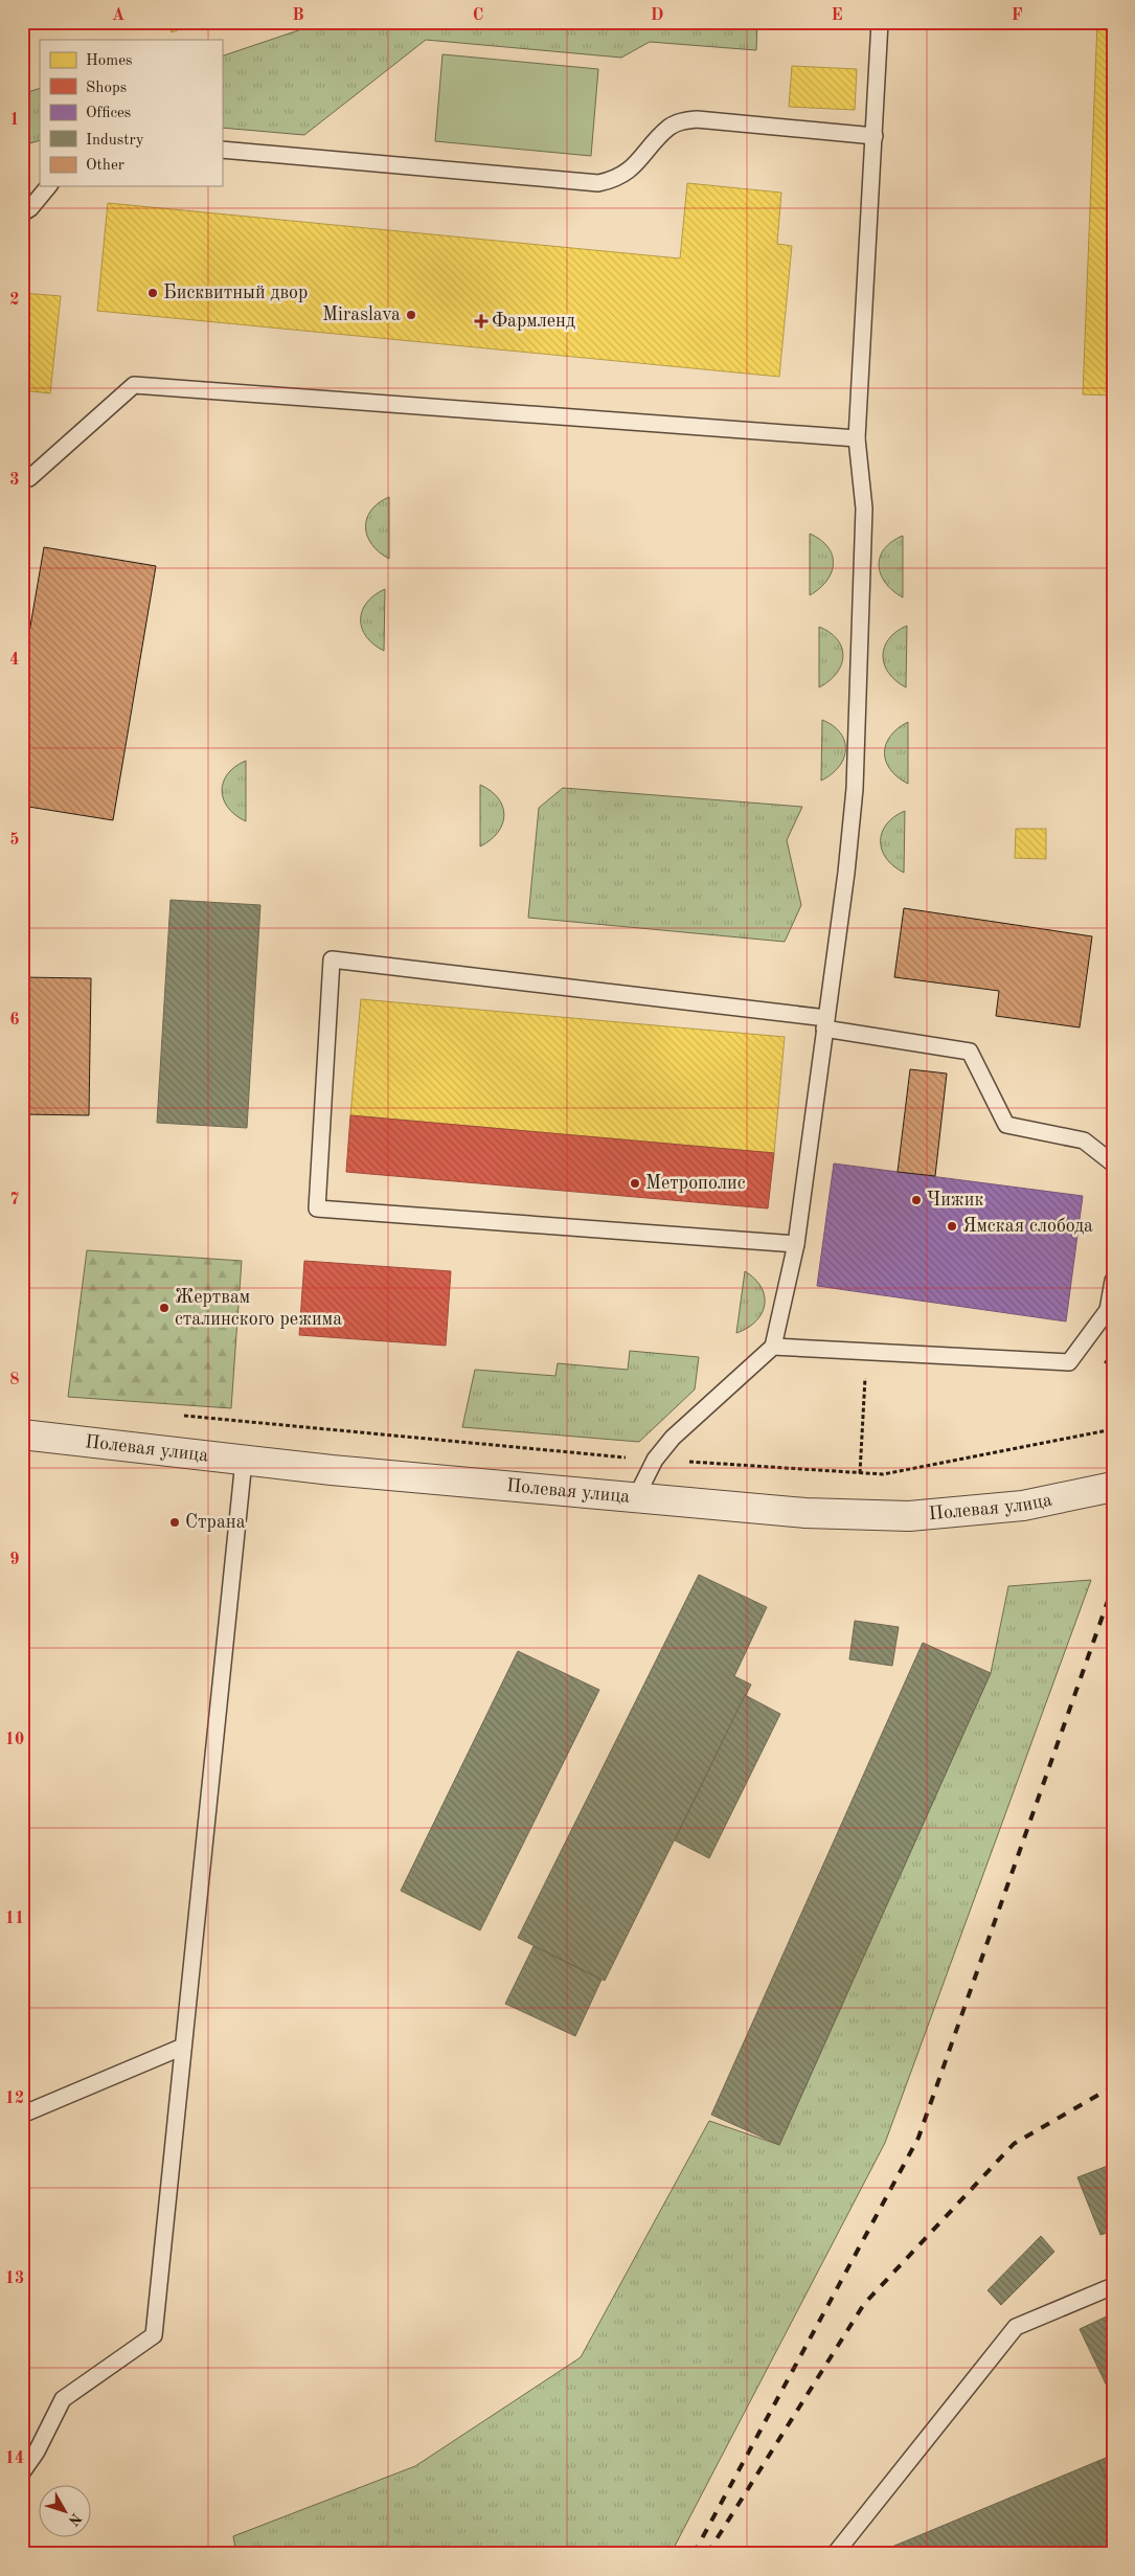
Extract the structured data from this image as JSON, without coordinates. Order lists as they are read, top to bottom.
{
  "streets": {
    "street": ["Полевая улица"]
  },
  "places": {
    "other": [
      "Бисквитный двор",
      "Miraslava",
      "Метрополис",
      "Чижик",
      "Ямская слобода",
      "Жертвам сталинского режима",
      "Страна"
    ],
    "health": ["Фармленд"]
  },
  "legend": [
    "Homes",
    "Shops",
    "Offices",
    "Industry",
    "Other"
  ],
  "north": "bottom right",
  "grid": {
    "columns": [
      "A",
      "B",
      "C",
      "D",
      "E",
      "F"
    ],
    "rows": [
      "1",
      "2",
      "3",
      "4",
      "5",
      "6",
      "7",
      "8",
      "9",
      "10",
      "11",
      "12",
      "13",
      "14"
    ]
  }
}
